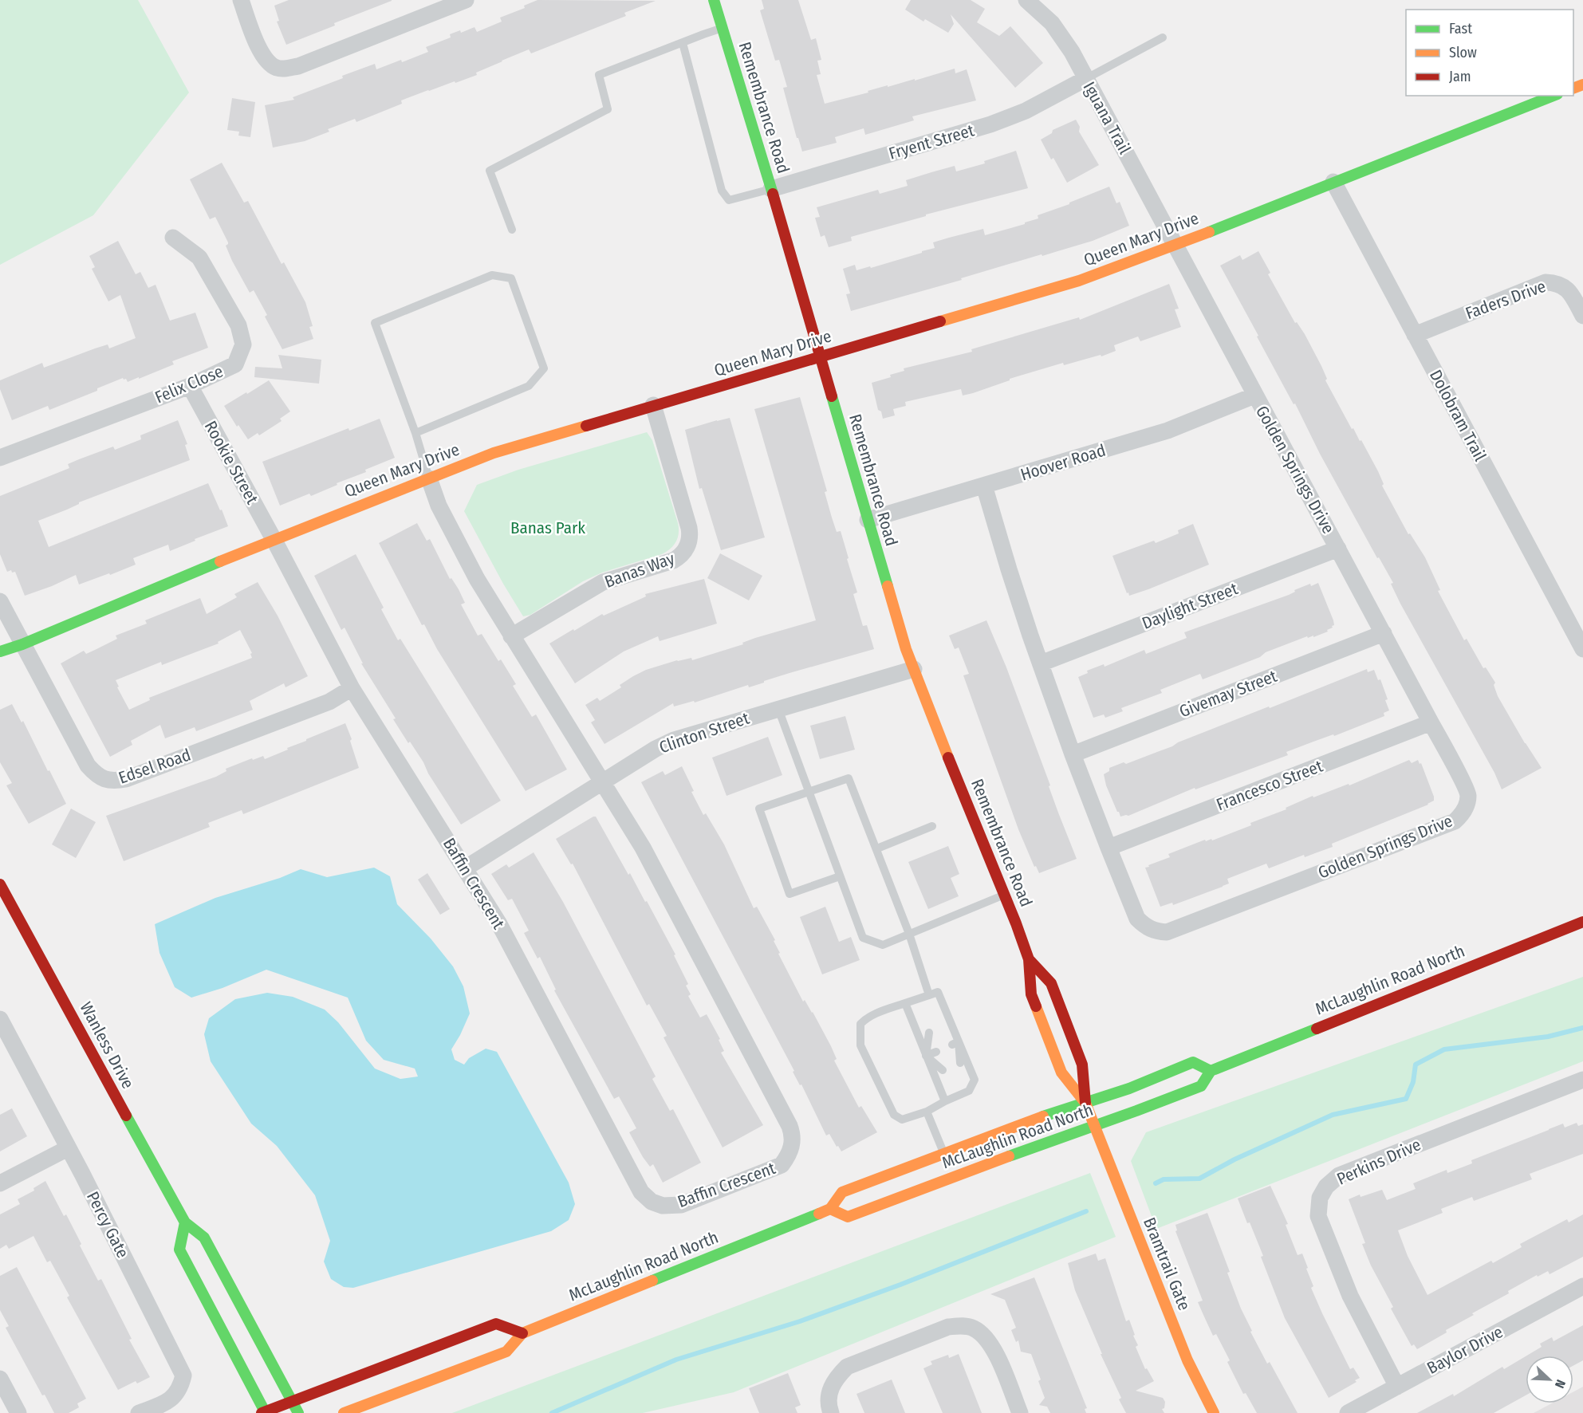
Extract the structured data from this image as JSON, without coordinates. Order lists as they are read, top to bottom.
{
  "streets": {
    "street": [
      "Remembrance Road",
      "Iguana Trail",
      "Fryent Street",
      "Queen Mary Drive",
      "Faders Drive",
      "Felix Close",
      "Dolobram Trail",
      "Rookie Street",
      "Hoover Road",
      "Golden Springs Drive",
      "Banas Way",
      "Daylight Street",
      "Givemay Street",
      "Clinton Street",
      "Edsel Road",
      "Francesco Street",
      "Baffin Crescent",
      "McLaughlin Road North",
      "Wanless Drive",
      "Perkins Drive",
      "Percy Gate",
      "Bramtrail Gate",
      "Baylor Drive"
    ]
  },
  "crossings": [
    ["Remembrance Road", "Fryent Street"],
    ["Remembrance Road", "Queen Mary Drive"],
    ["Remembrance Road", "Hoover Road"],
    ["Remembrance Road", "Clinton Street"],
    ["Remembrance Road", "McLaughlin Road North"],
    ["Remembrance Road", "Bramtrail Gate"],
    ["Iguana Trail", "Fryent Street"],
    ["Iguana Trail", "Queen Mary Drive"],
    ["Iguana Trail", "Golden Springs Drive"],
    ["Queen Mary Drive", "Dolobram Trail"],
    ["Queen Mary Drive", "Rookie Street"],
    ["Queen Mary Drive", "Golden Springs Drive"],
    ["Queen Mary Drive", "Banas Way"],
    ["Queen Mary Drive", "Edsel Road"],
    ["Queen Mary Drive", "Baffin Crescent"],
    ["Faders Drive", "Dolobram Trail"],
    ["Felix Close", "Rookie Street"],
    ["Rookie Street", "Baffin Crescent"],
    ["Hoover Road", "Golden Springs Drive"],
    ["Golden Springs Drive", "Daylight Street"],
    ["Golden Springs Drive", "Givemay Street"],
    ["Golden Springs Drive", "Francesco Street"],
    ["Banas Way", "Baffin Crescent"],
    ["Clinton Street", "Baffin Crescent"],
    ["Edsel Road", "Baffin Crescent"],
    ["McLaughlin Road North", "Bramtrail Gate"],
    ["Perkins Drive", "Baylor Drive"]
  ],
  "parks": ["Banas Park"],
  "legend": ["Fast", "Slow", "Jam"],
  "north": "bottom right"
}
